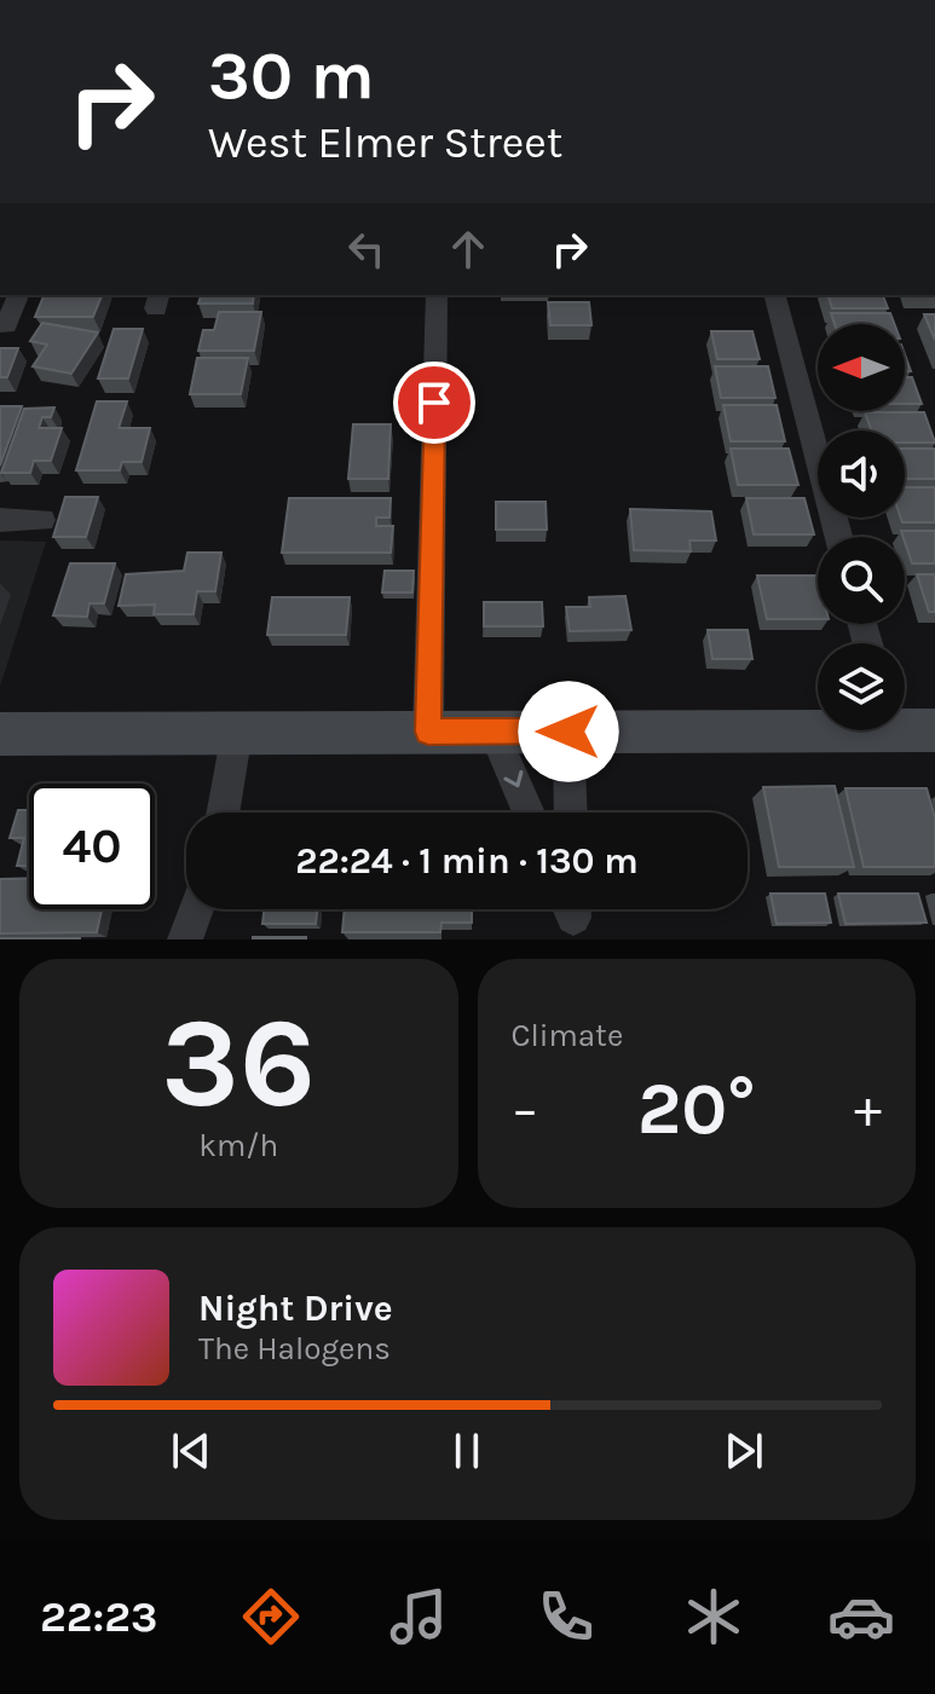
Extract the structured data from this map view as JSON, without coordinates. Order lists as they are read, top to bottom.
{
  "north": "left",
  "page": {
    "turn": ["30 m", "West Elmer Street"],
    "limit": "40",
    "trip": "22:24 · 1 min · 130 m",
    "tile": [
      ["36", "km/h"],
      "Climate"
    ],
    "heat": ["−", "20°", "+"],
    "song": ["Night Drive", "The Halogens"],
    "tabs": "22:23"
  }
}
